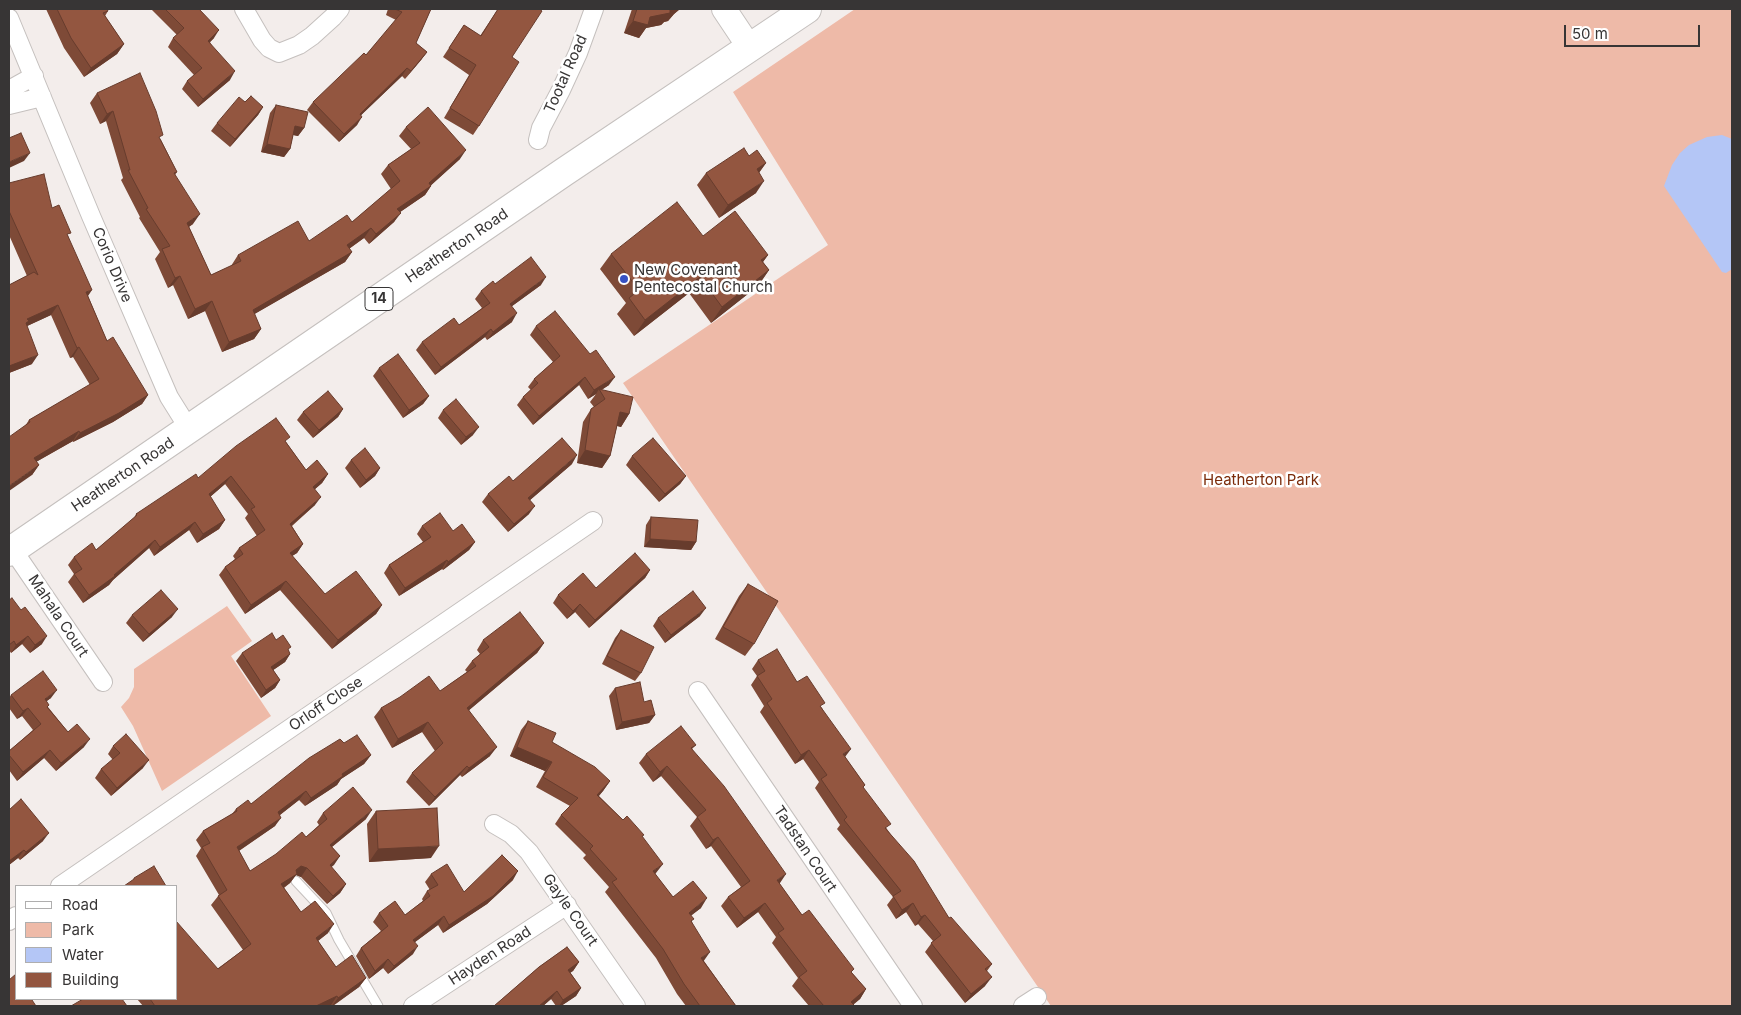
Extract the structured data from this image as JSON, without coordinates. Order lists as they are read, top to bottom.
{
  "streets": {
    "main road": ["Heatherton Road", "14"],
    "street": [
      "Tootal Road",
      "Corio Drive",
      "Mahala Court",
      "Orloff Close",
      "Tadstan Court",
      "Gayle Court",
      "Hayden Road"
    ]
  },
  "crossings": [
    ["Heatherton Road", "Corio Drive"],
    ["Heatherton Road", "Mahala Court"],
    ["Gayle Court", "Hayden Road"]
  ],
  "parks": ["Heatherton Park"],
  "places": ["New Covenant Pentecostal Church"],
  "legend": [
    "Road",
    "Park",
    "Water",
    "Building"
  ],
  "scale_bar": "50 m"
}
